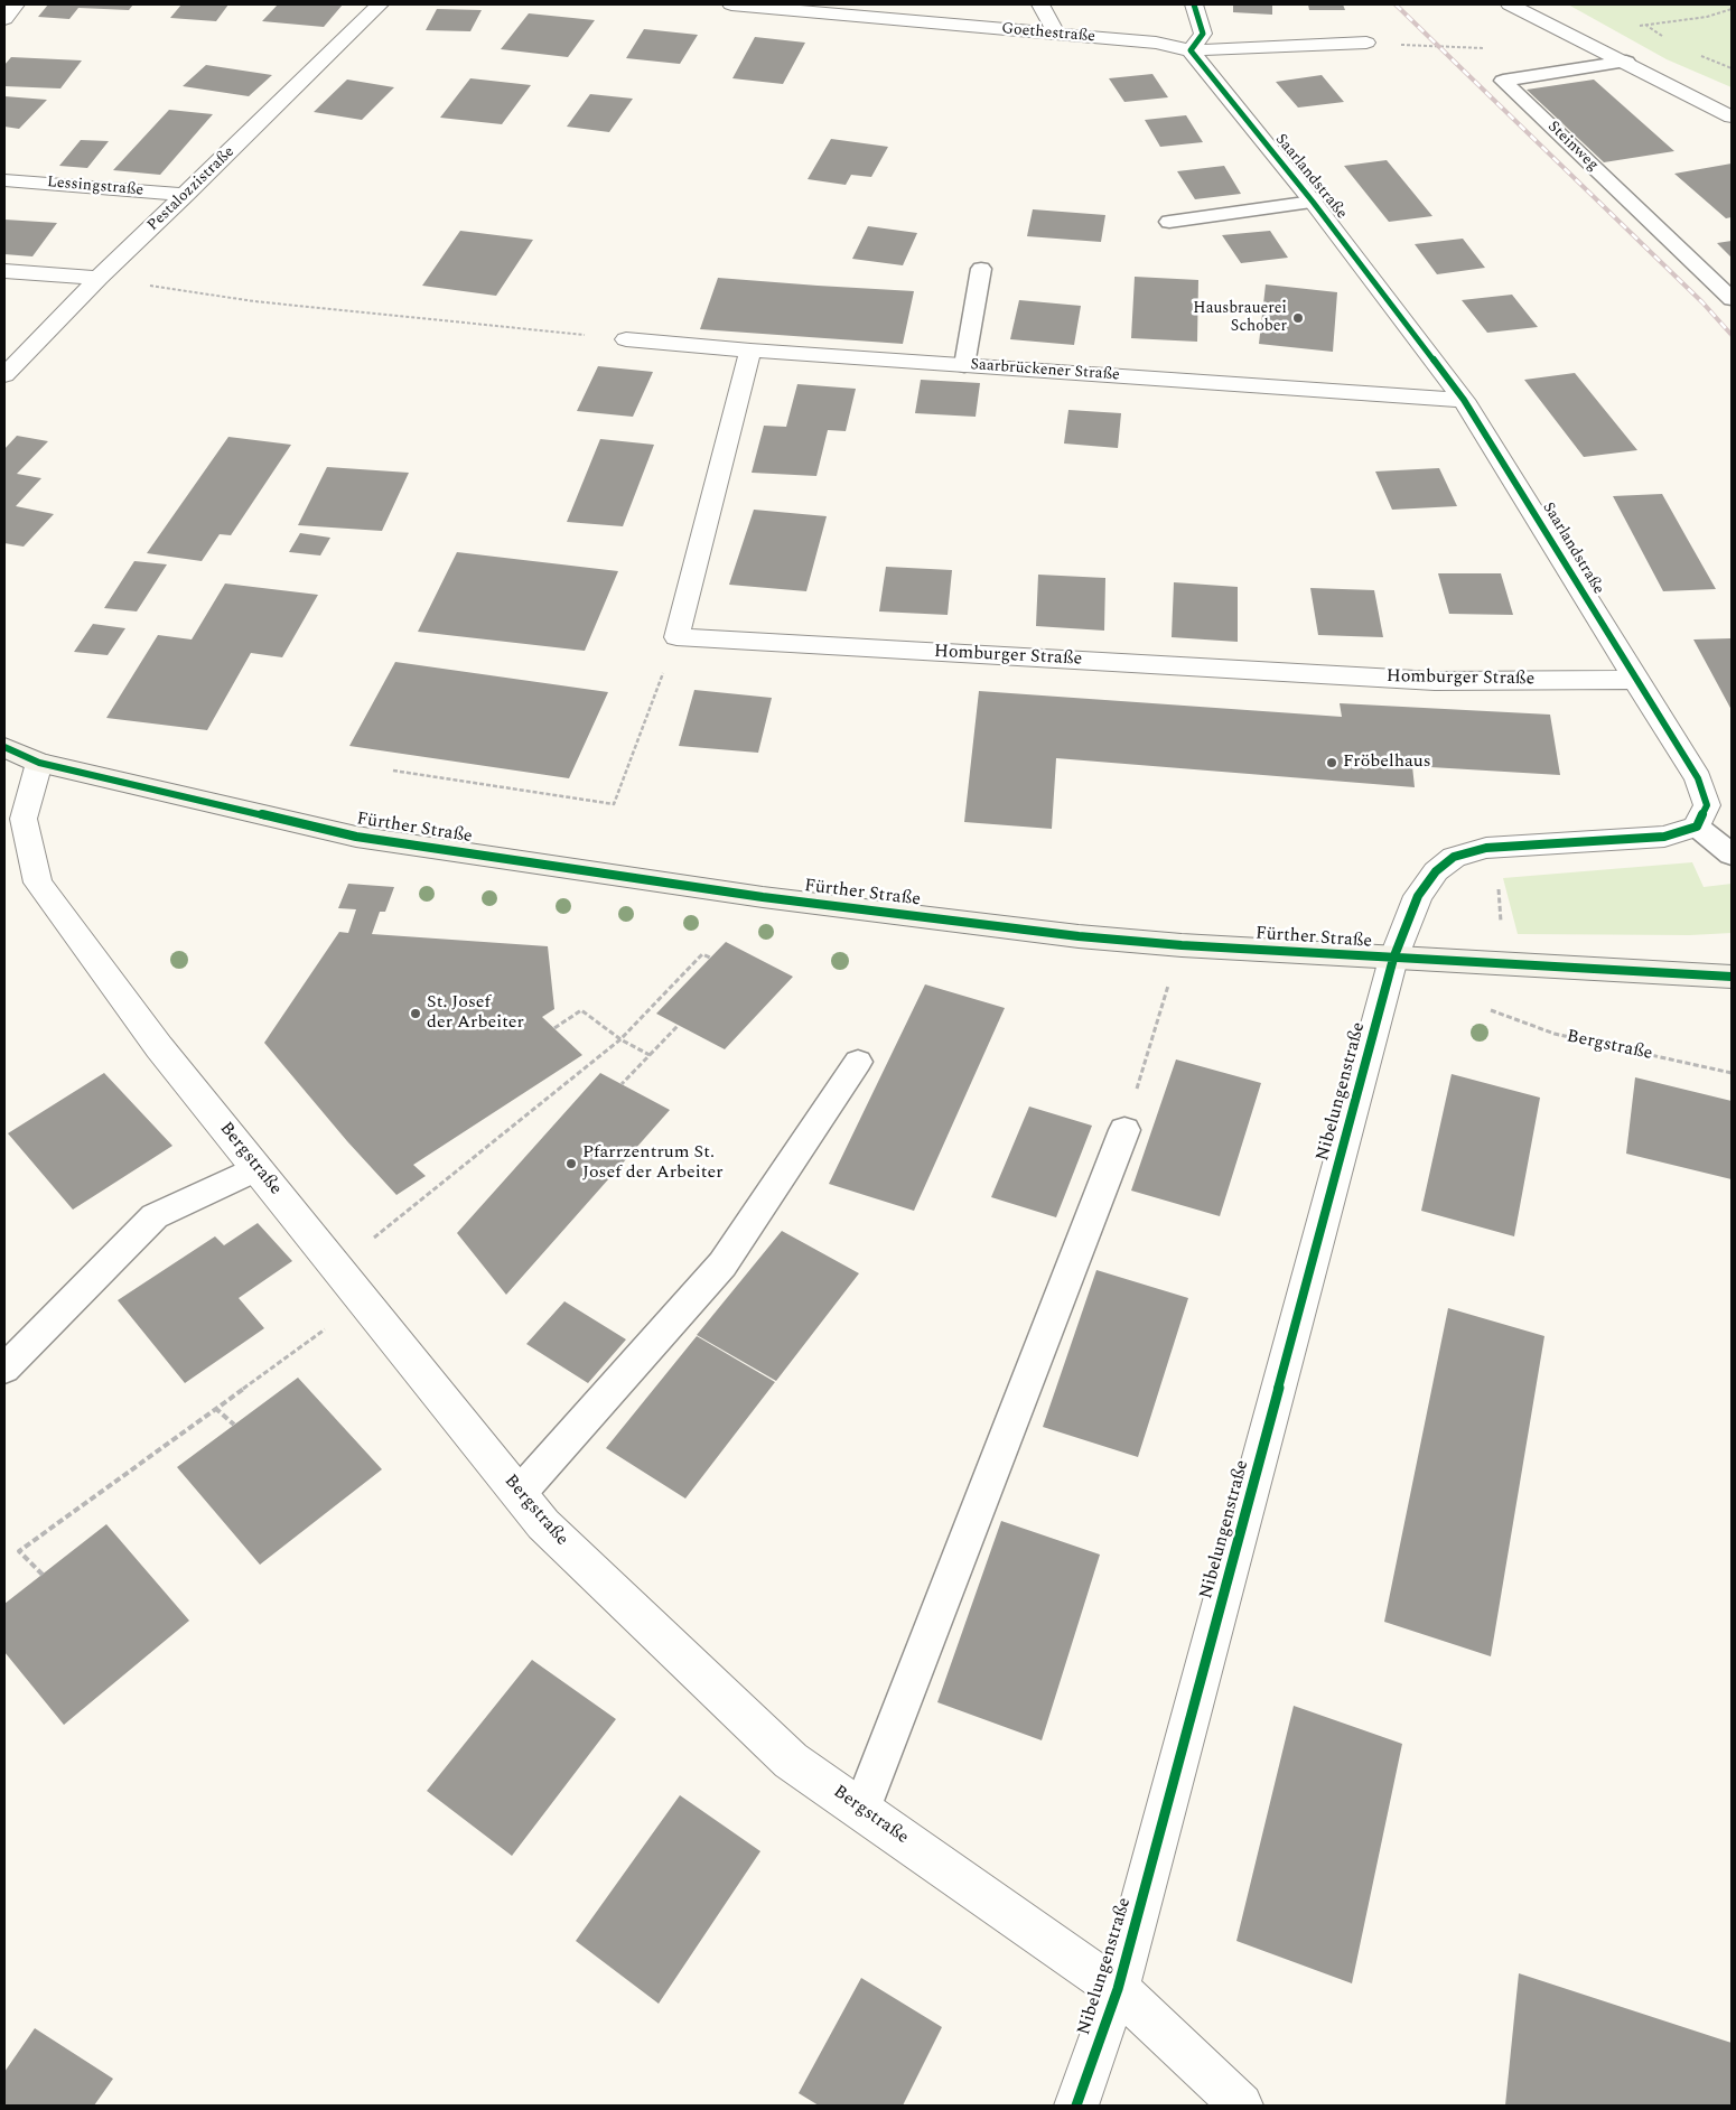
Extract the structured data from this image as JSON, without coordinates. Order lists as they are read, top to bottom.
{
  "streets": {
    "main road": ["Fürther Straße"],
    "street": [
      "Goethestraße",
      "Saarlandstraße",
      "Lessingstraße",
      "Pestalozzistraße",
      "Saarbrückener Straße",
      "Homburger Straße",
      "Bergstraße",
      "Nibelungenstraße"
    ],
    "lane": ["Steinweg"]
  },
  "crossings": [
    ["Goethestraße", "Saarlandstraße"],
    ["Saarlandstraße", "Saarbrückener Straße"],
    ["Saarlandstraße", "Homburger Straße"],
    ["Lessingstraße", "Pestalozzistraße"],
    ["Fürther Straße", "Bergstraße"],
    ["Fürther Straße", "Nibelungenstraße"],
    ["Bergstraße", "Nibelungenstraße"]
  ],
  "places": [
    "Hausbrauerei Schober",
    "Fröbelhaus",
    "St. Josef der Arbeiter",
    "Pfarrzentrum St. Josef der Arbeiter"
  ]
}
